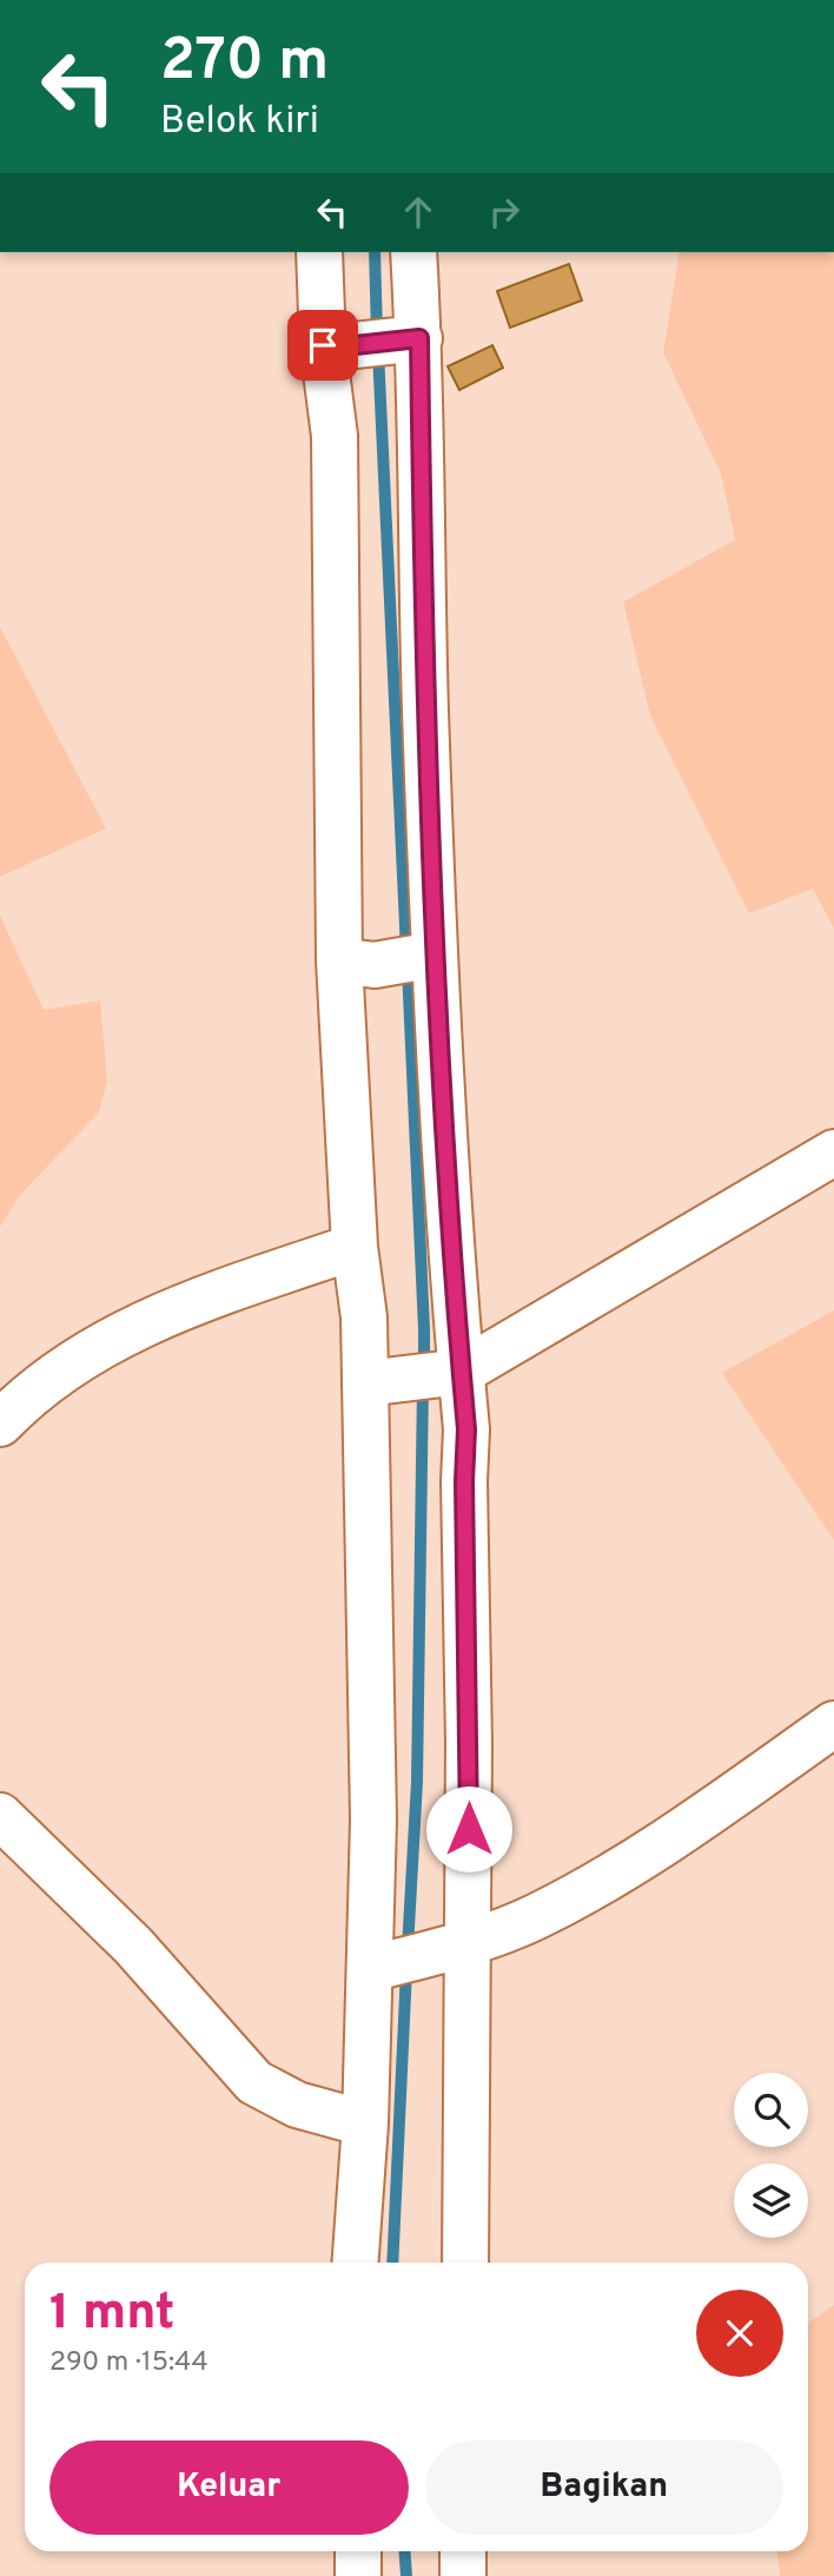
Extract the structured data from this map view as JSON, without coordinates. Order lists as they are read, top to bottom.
{
  "page": {
    "turn": ["270 m", "Belok kiri"],
    "heading": ["1 mnt", "290 m · 15:44"],
    "buttons": ["Keluar", "Bagikan"]
  }
}
